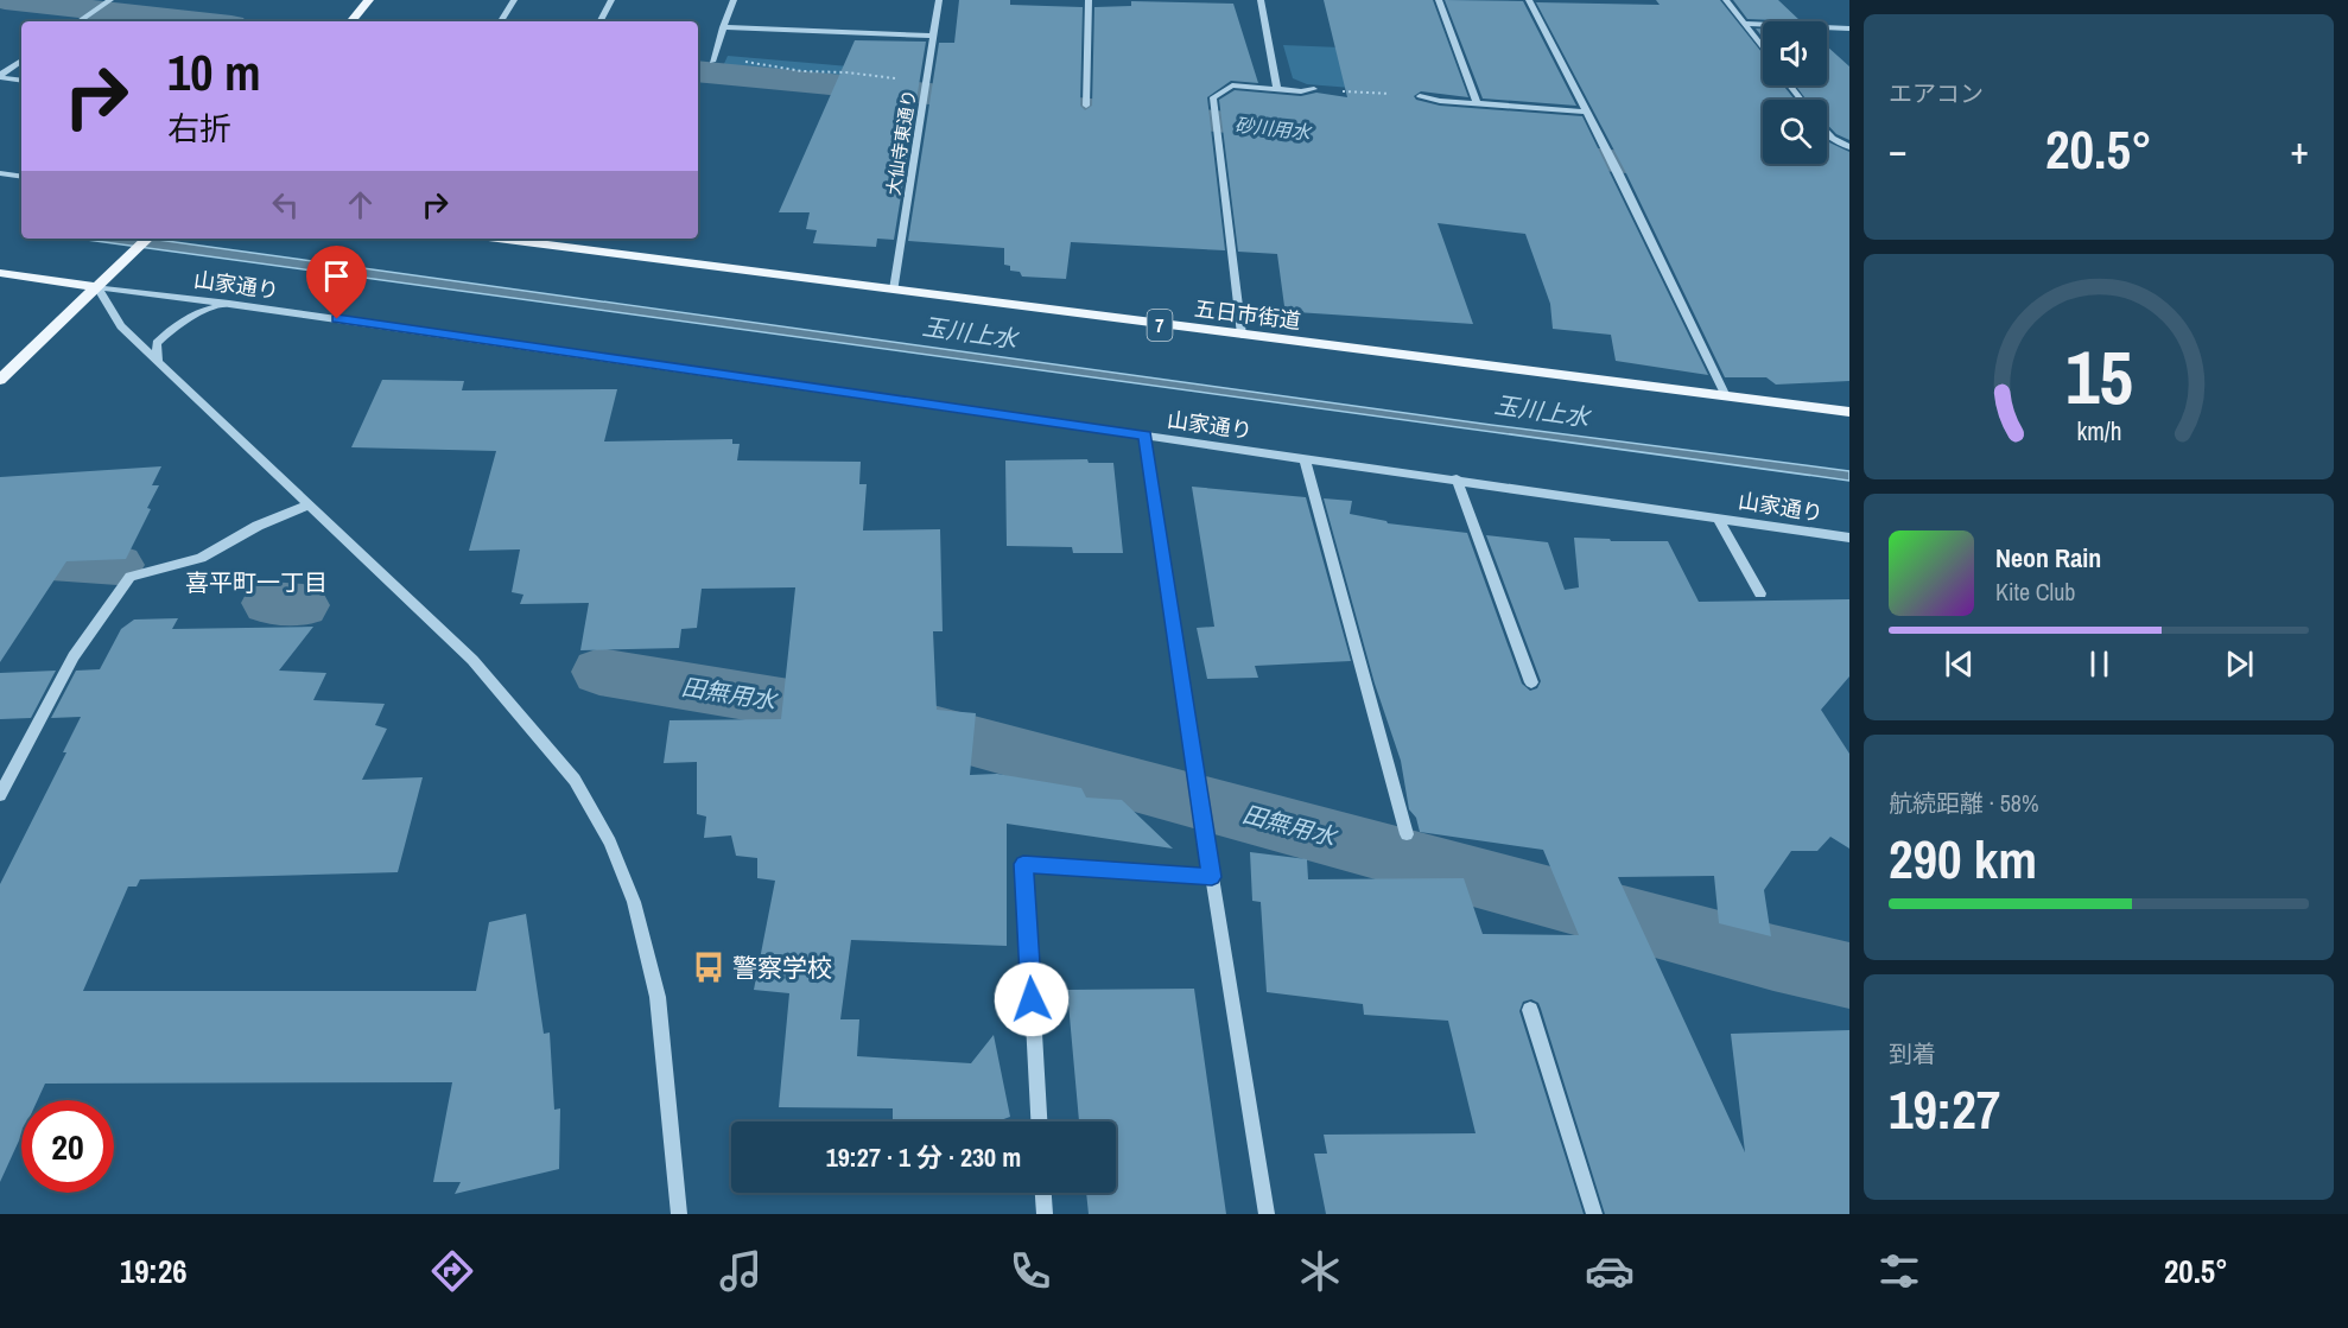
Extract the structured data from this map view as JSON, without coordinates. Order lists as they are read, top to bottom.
{
  "streets": {
    "main road": ["五日市街道", "7"],
    "street": ["大仙寺東通り", "山家通り"]
  },
  "crossings": [
    ["大仙寺東通り", "五日市街道"]
  ],
  "districts": ["喜平町一丁目"],
  "water": ["砂川用水", "玉川上水", "田無用水"],
  "places": {
    "bus stop": ["警察学校"]
  },
  "page": {
    "tile": [
      "エアコン",
      ["航続距離 · 58%", "290 km"],
      ["到着", "19:27"]
    ],
    "turn": ["10 m", "右折"],
    "heat": ["−", "20.5°", "+"],
    "song": ["Neon Rain", "Kite Club"],
    "limit": "20",
    "trip": "19:27 · 1 分 · 230 m",
    "tabs": ["19:26", "20.5°"],
    "gauge": ["15", "km/h"]
  }
}
